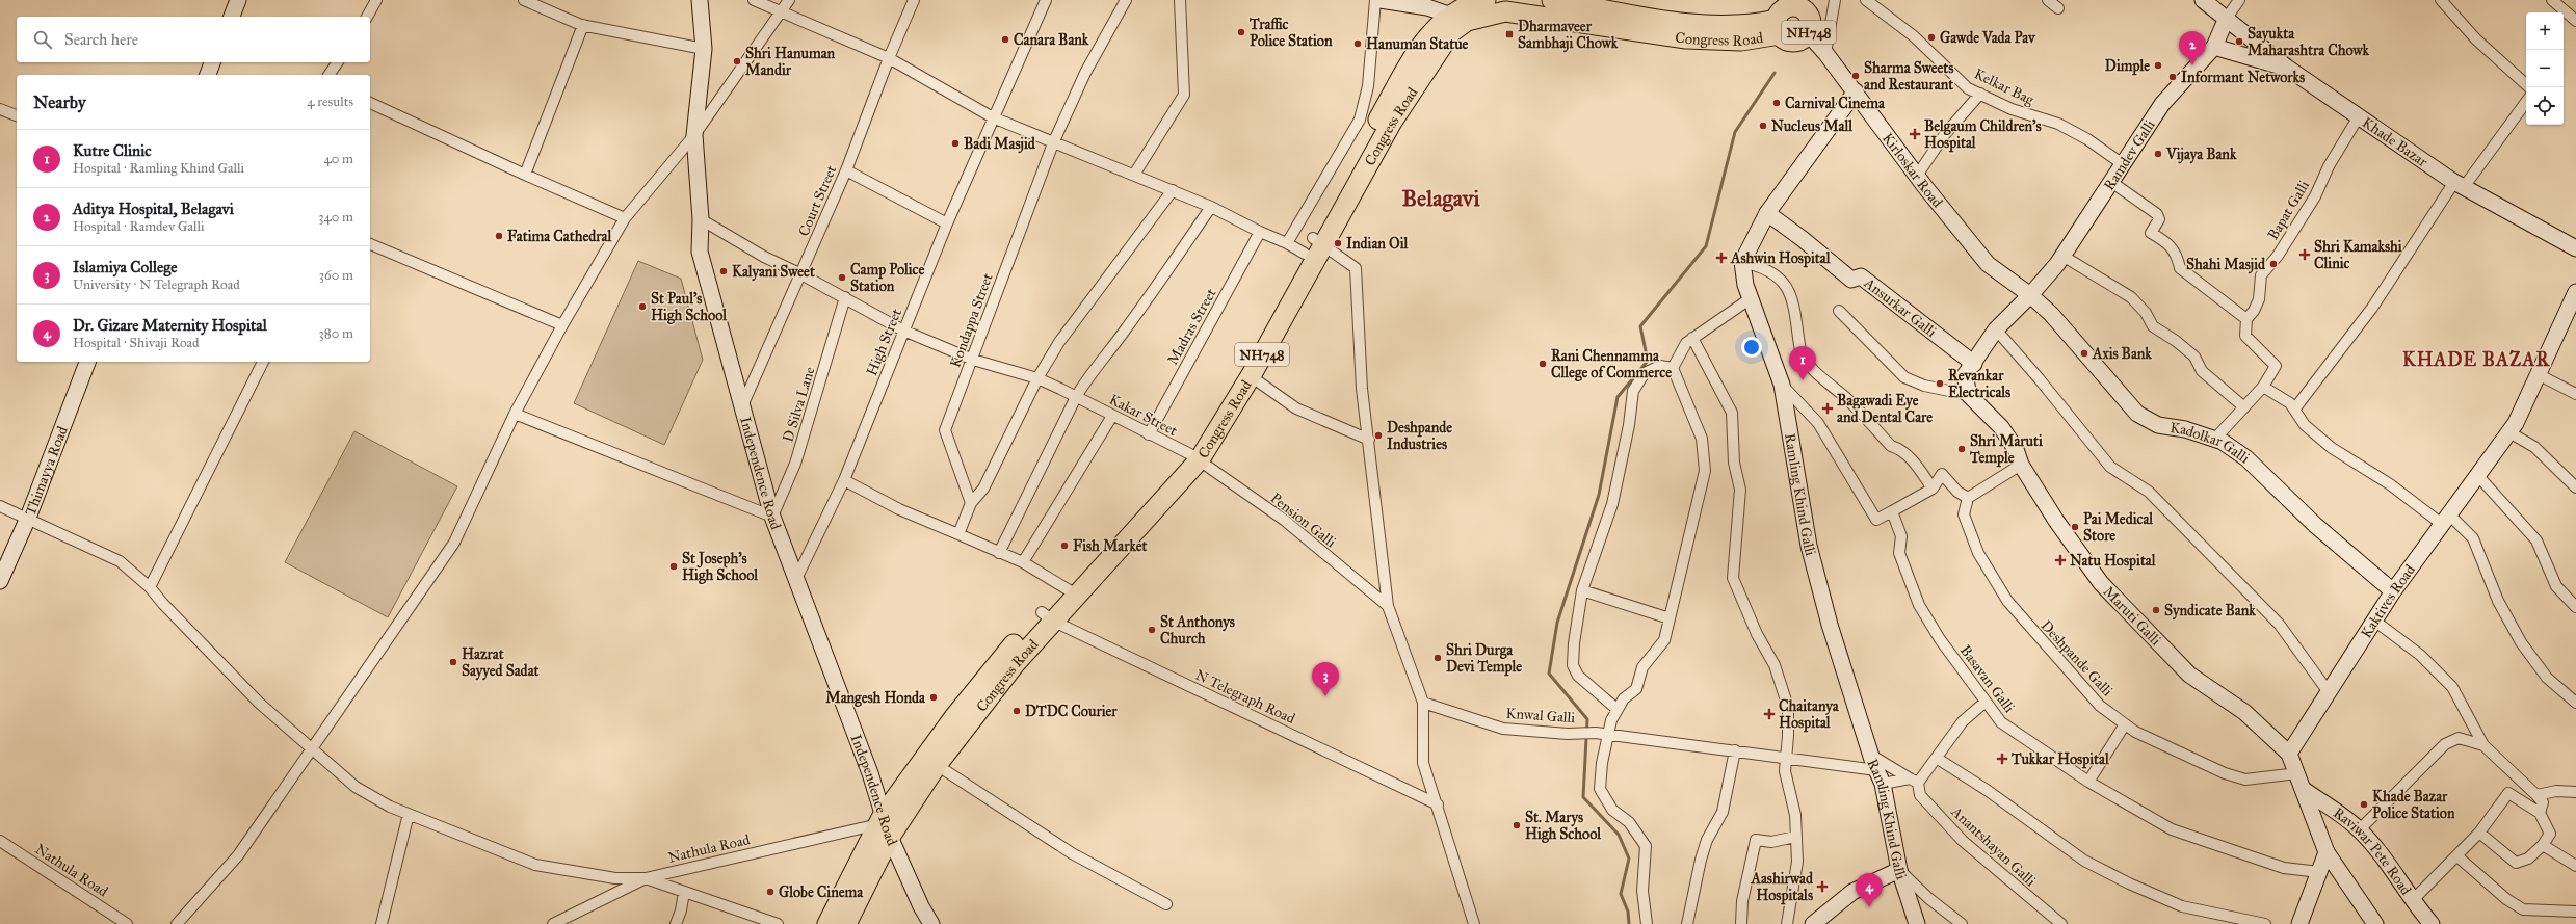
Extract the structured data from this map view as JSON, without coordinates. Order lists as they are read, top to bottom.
{
  "streets": {
    "highway": ["NH748", "Congress Road"],
    "street": [
      "Kelkar Bag",
      "Khade Bazar",
      "Ramdev Galli",
      "Kirloskar Road",
      "Court Street",
      "Bapat Galli",
      "Ansurkar Galli",
      "Kondappa Street",
      "Madras Street",
      "High Street",
      "D Silva Lane",
      "Kakar Street",
      "Kadolkar Galli",
      "Thimayya Road",
      "Independence Road",
      "Ramling Khind Galli",
      "Pension Galli",
      "Kaktives Road",
      "Maruti Galli",
      "Deshpande Galli",
      "Basavan Galli",
      "N Telegraph Road",
      "Knwal Galli",
      "Anantshayan Galli",
      "Nathula Road",
      "Raviwar Pete Road"
    ]
  },
  "crossings": [
    ["NH748", "Congress Road"],
    ["NH748", "Kirloskar Road"],
    ["Congress Road", "Kirloskar Road"],
    ["Congress Road", "Kakar Street"],
    ["Congress Road", "Independence Road"],
    ["Congress Road", "Pension Galli"],
    ["Congress Road", "N Telegraph Road"],
    ["Congress Road", "Nathula Road"],
    ["Kelkar Bag", "Ramdev Galli"],
    ["Khade Bazar", "Ramdev Galli"],
    ["Khade Bazar", "Bapat Galli"],
    ["Ramdev Galli", "Kirloskar Road"],
    ["Ramdev Galli", "Ansurkar Galli"],
    ["Ramdev Galli", "Kadolkar Galli"],
    ["Kirloskar Road", "Kadolkar Galli"],
    ["Court Street", "Kakar Street"],
    ["Court Street", "Independence Road"],
    ["Kondappa Street", "Kakar Street"],
    ["Madras Street", "Kakar Street"],
    ["High Street", "Kakar Street"],
    ["High Street", "Independence Road"],
    ["D Silva Lane", "Kakar Street"],
    ["D Silva Lane", "Independence Road"],
    ["Kakar Street", "Independence Road"],
    ["Kakar Street", "Pension Galli"],
    ["Kadolkar Galli", "Kaktives Road"],
    ["Independence Road", "Nathula Road"],
    ["Ramling Khind Galli", "Knwal Galli"],
    ["Kaktives Road", "Maruti Galli"],
    ["Knwal Galli", "Anantshayan Galli"]
  ],
  "districts": ["Belagavi", "KHADE BAZAR"],
  "places": {
    "other": [
      "Traffic Police Station",
      "Gawde Vada Pav",
      "Canara Bank",
      "Sayukta Maharashtra Chowk",
      "Hanuman Statue",
      "Shri Hanuman Mandir",
      "Dimple",
      "Sharma Sweets and Restaurant",
      "Informant Networks",
      "Carnival Cinema",
      "Nucleus Mall",
      "Badi Masjid",
      "Vijaya Bank",
      "Fatima Cathedral",
      "Indian Oil",
      "Shahi Masjid",
      "Kalyani Sweet",
      "Camp Police Station",
      "St Paul's High School",
      "Axis Bank",
      "Rani Chennamma Cllege of Commerce",
      "Revankar Electricals",
      "Deshpande Industries",
      "Shri Maruti Temple",
      "Pai Medical Store",
      "Fish Market",
      "St Joseph's High School",
      "Syndicate Bank",
      "St Anthonys Church",
      "Shri Durga Devi Temple",
      "Hazrat Sayyed Sadat",
      "Mangesh Honda",
      "DTDC Courier",
      "Khade Bazar Police Station",
      "St. Marys High School",
      "Globe Cinema"
    ],
    "transit": ["Dharmaveer Sambhaji Chowk"],
    "health": [
      "Belgaum Children's Hospital",
      "Shri Kamakshi Clinic",
      "Ashwin Hospital",
      "Bagawadi Eye and Dental Care",
      "Natu Hospital",
      "Chaitanya Hospital",
      "Tukkar Hospital",
      "Aashirwad Hospitals"
    ]
  },
  "page": {
    "map_buttons": ["+", "−"],
    "search": "Search here",
    "pins": [
      "2",
      "1",
      "3",
      "4"
    ],
    "heading": ["Nearby", "4 results"],
    "list": [
      {
        "mark": "1",
        "name": "Kutre Clinic",
        "note": "Hospital · Ramling Khind Galli",
        "value": "40 m"
      },
      {
        "mark": "2",
        "name": "Aditya Hospital, Belagavi",
        "note": "Hospital · Ramdev Galli",
        "value": "340 m"
      },
      {
        "mark": "3",
        "name": "Islamiya College",
        "note": "University · N Telegraph Road",
        "value": "360 m"
      },
      {
        "mark": "4",
        "name": "Dr. Gizare Maternity Hospital",
        "note": "Hospital · Shivaji Road",
        "value": "380 m"
      }
    ]
  }
}
